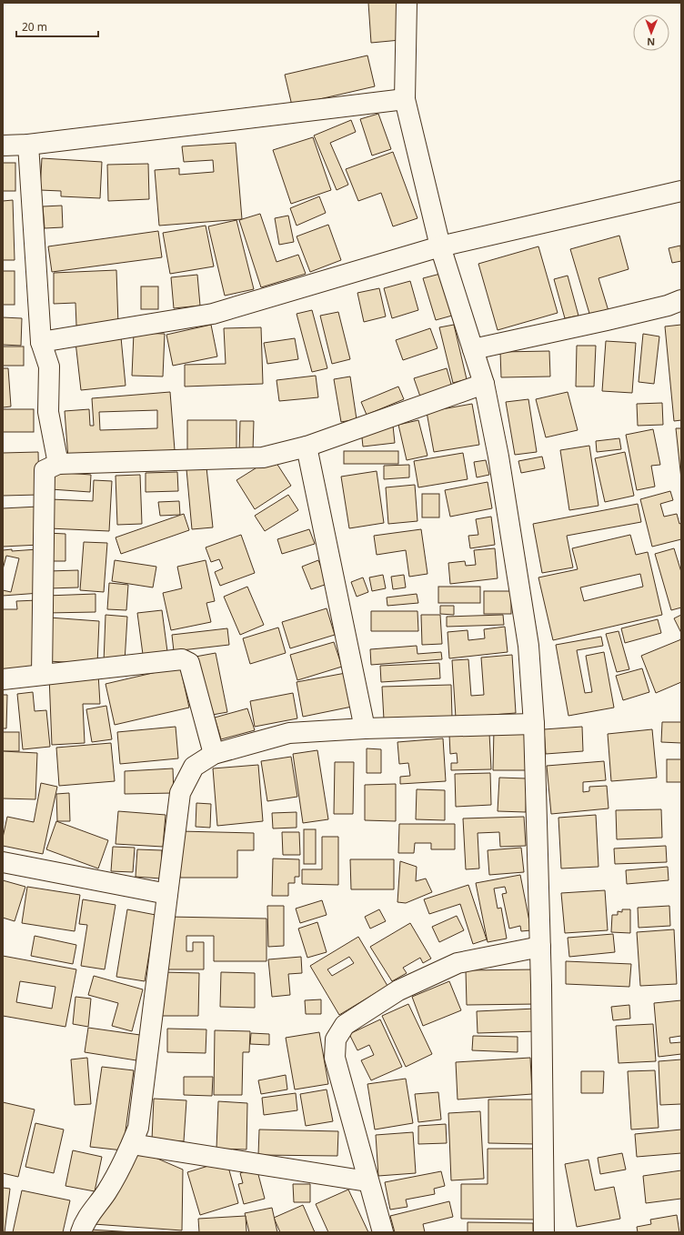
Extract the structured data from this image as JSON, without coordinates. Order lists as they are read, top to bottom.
{
  "scale_bar": "20 m",
  "north": "bottom"
}
